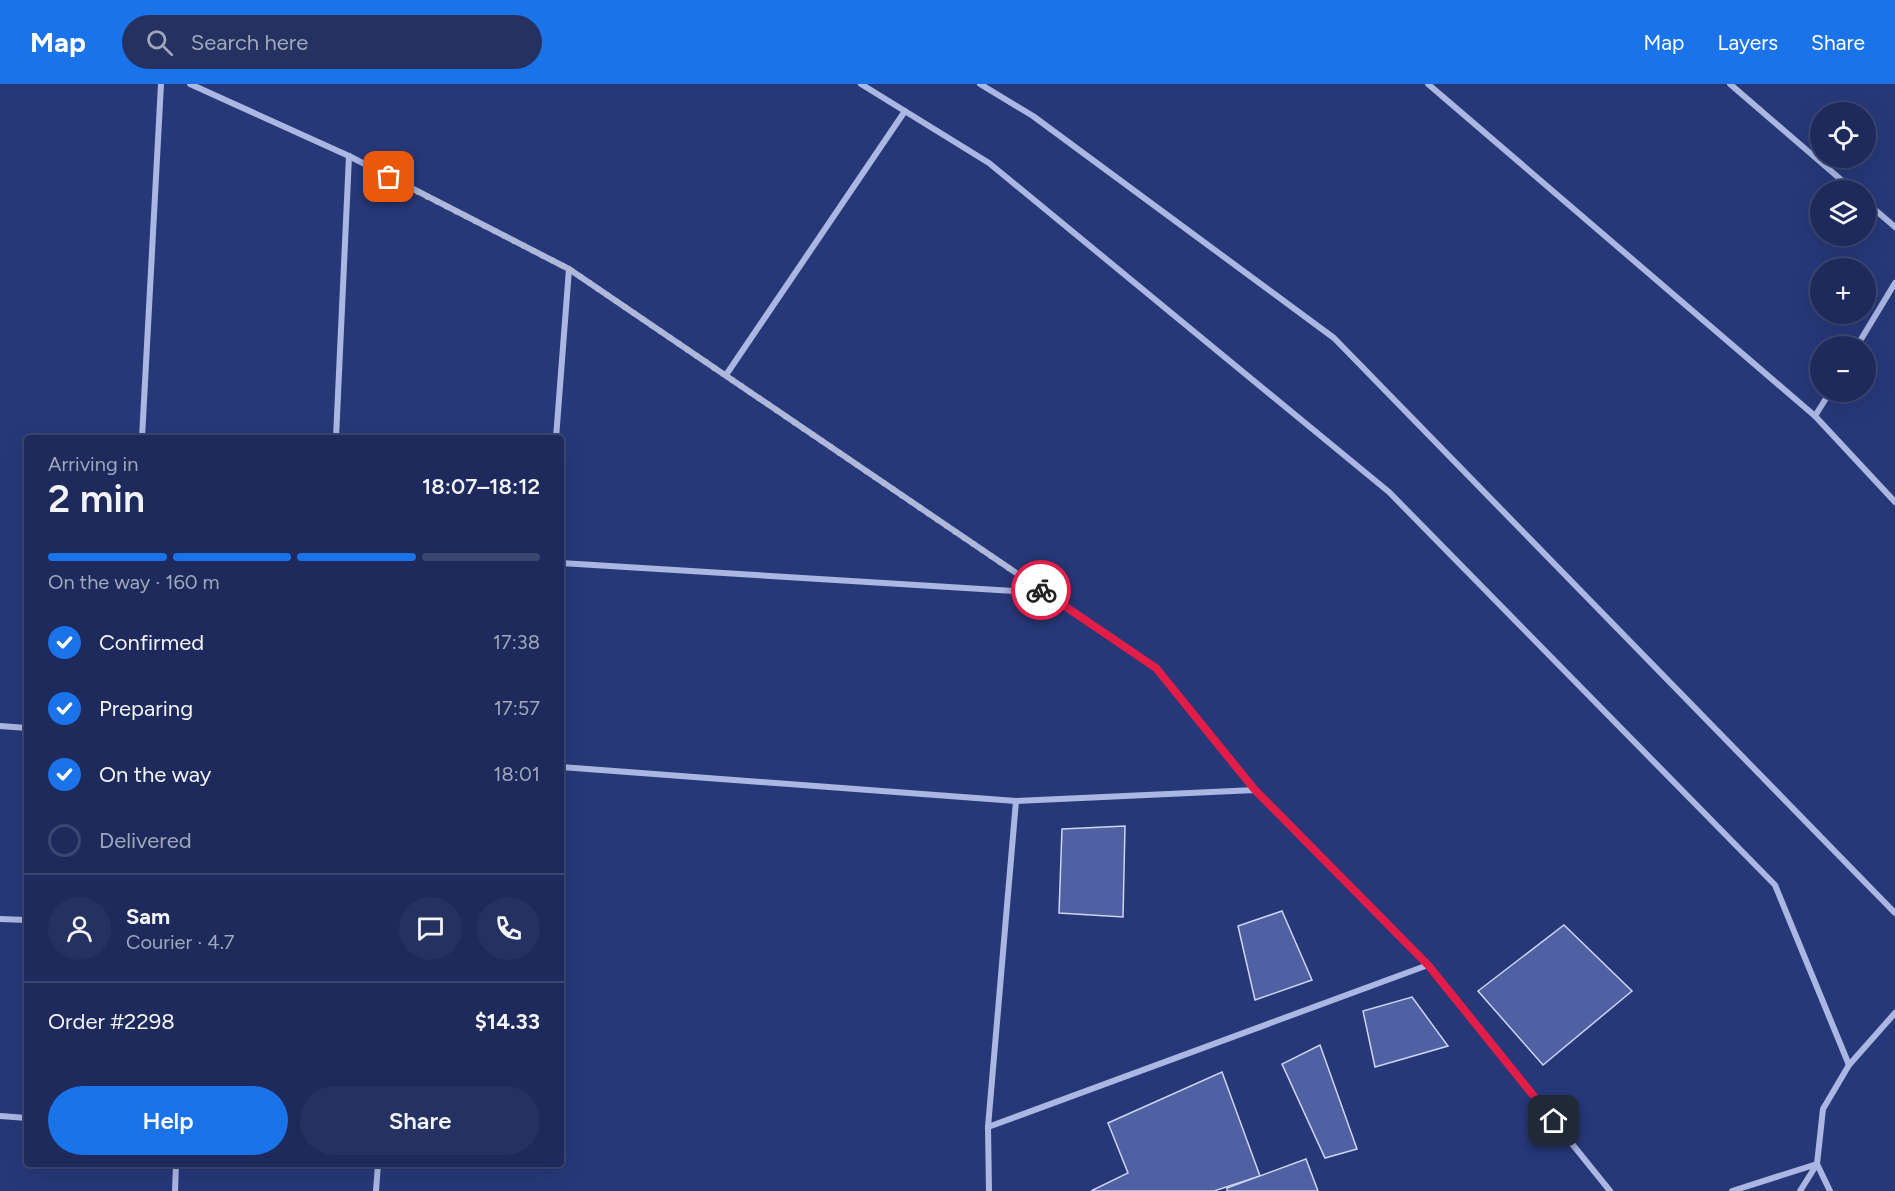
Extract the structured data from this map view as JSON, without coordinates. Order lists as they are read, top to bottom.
{
  "page": {
    "header": "Map",
    "search": "Search here",
    "nav": ["Map", "Layers", "Share"],
    "map_buttons": ["+", "−"],
    "heading": ["2 min", "Arriving in", "18:07–18:12"],
    "panel": [
      "Sam",
      "Courier · 4.7",
      "Order #2298",
      "$14.33"
    ],
    "bar": "On the way · 160 m",
    "list": [
      ["Confirmed", "17:38"],
      ["Preparing", "17:57"],
      ["On the way", "18:01"],
      "Delivered"
    ],
    "buttons": ["Help", "Share"]
  }
}
